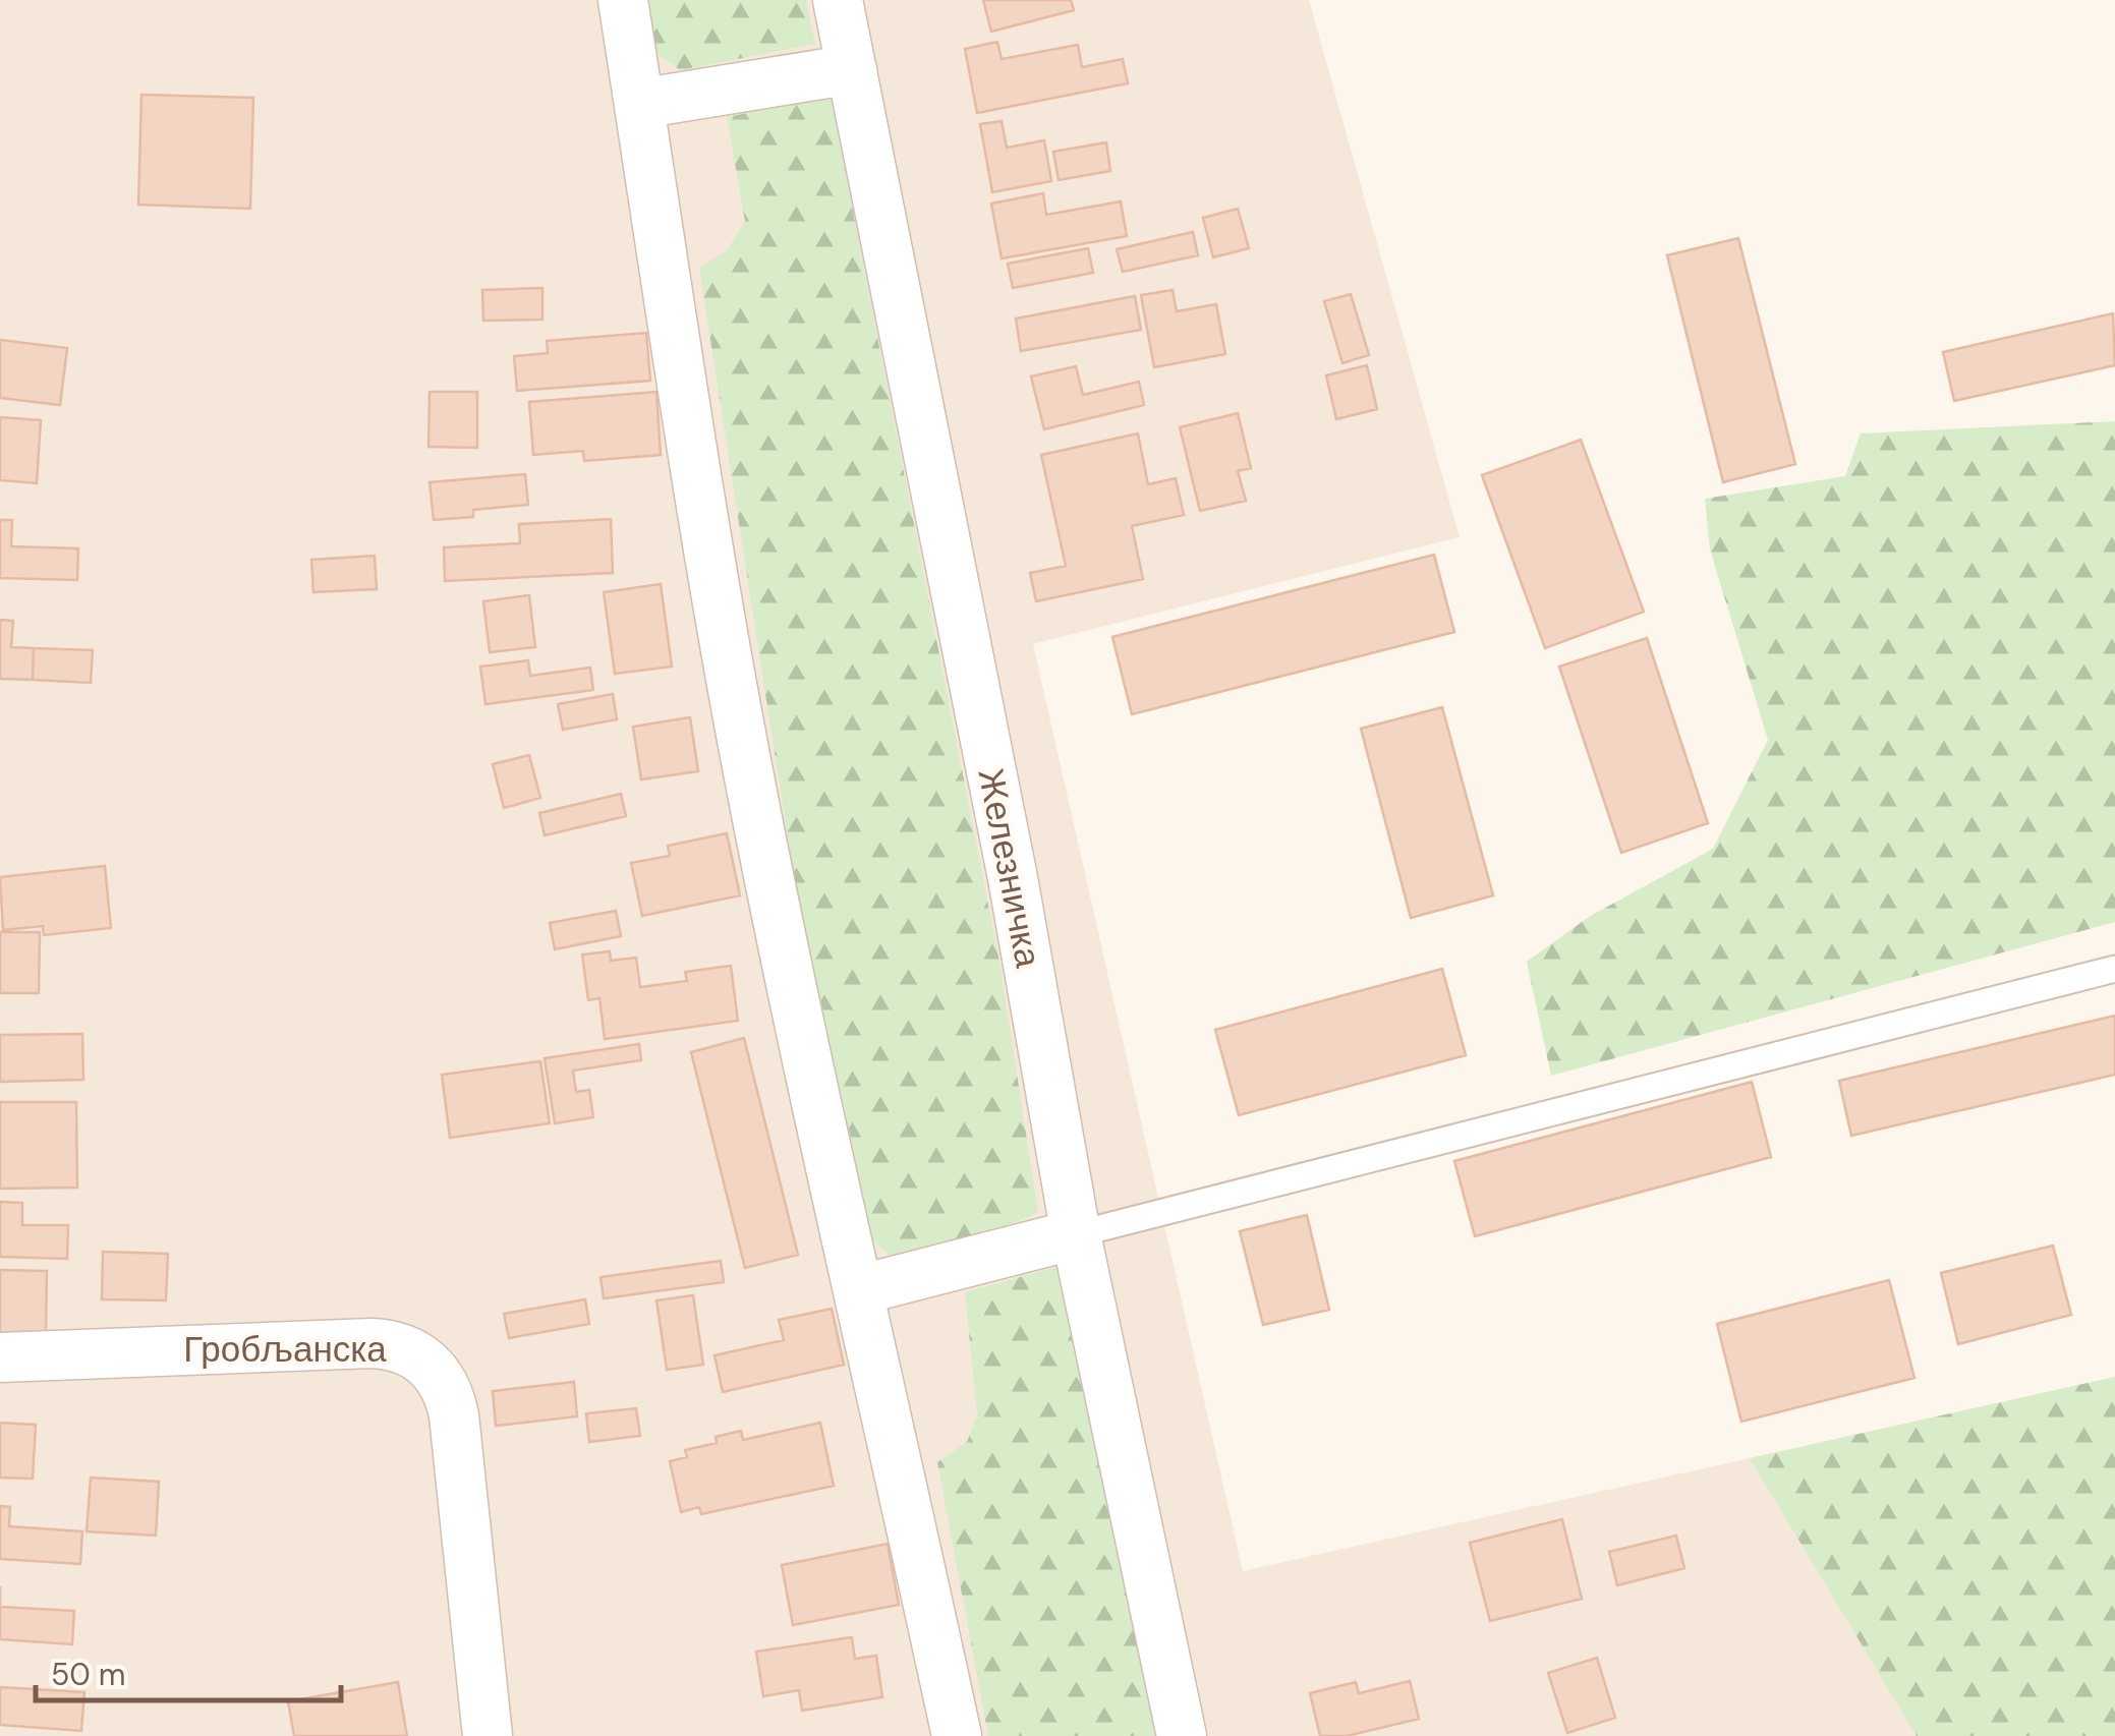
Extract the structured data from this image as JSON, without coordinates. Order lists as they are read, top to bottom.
{
  "streets": {
    "street": ["Железничка", "Гробљанска"]
  },
  "scale_bar": "50 m"
}
